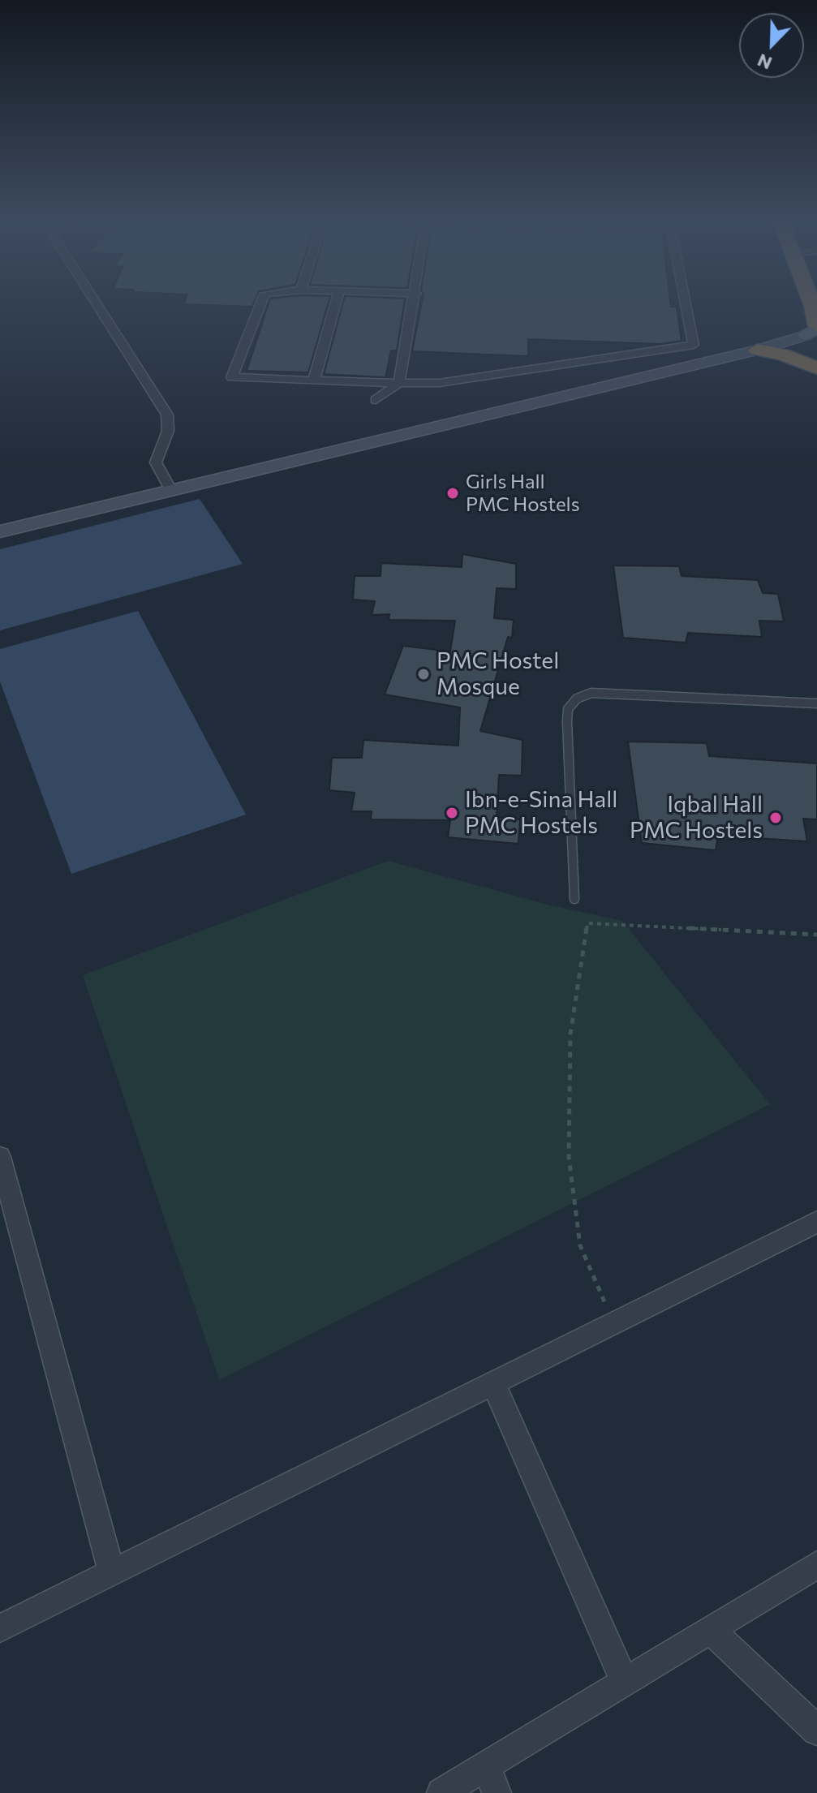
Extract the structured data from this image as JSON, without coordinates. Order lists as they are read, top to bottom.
{
  "places": [
    "Girls Hall PMC Hostels",
    "PMC Hostel Mosque",
    "Ibn-e-Sina Hall PMC Hostels",
    "Iqbal Hall PMC Hostels"
  ],
  "north": "bottom left"
}
